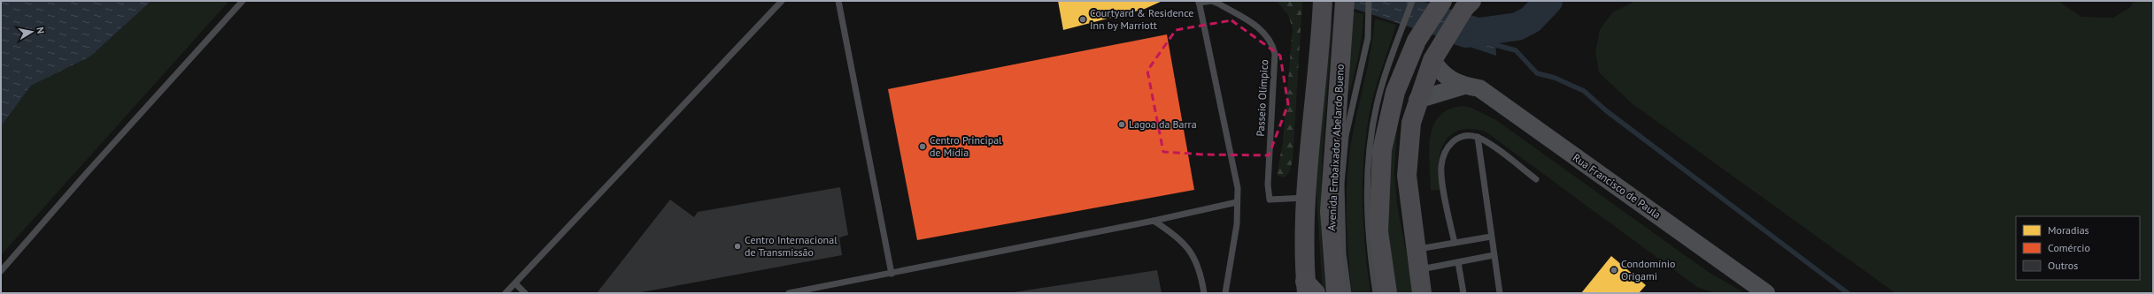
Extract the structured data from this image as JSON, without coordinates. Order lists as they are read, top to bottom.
{
  "streets": {
    "highway": ["Avenida Embaixador Abelardo Bueno"],
    "street": ["Rua Francisco de Paula"],
    "lane": ["Passeio Olímpico"]
  },
  "places": [
    "Courtyard & Residence Inn by Marriott",
    "Lagoa da Barra",
    "Centro Principal de Mídia",
    "Centro Internacional de Transmissão",
    "Condomínio Origami"
  ],
  "legend": ["Moradias", "Comércio", "Outros"],
  "north": "right"
}
